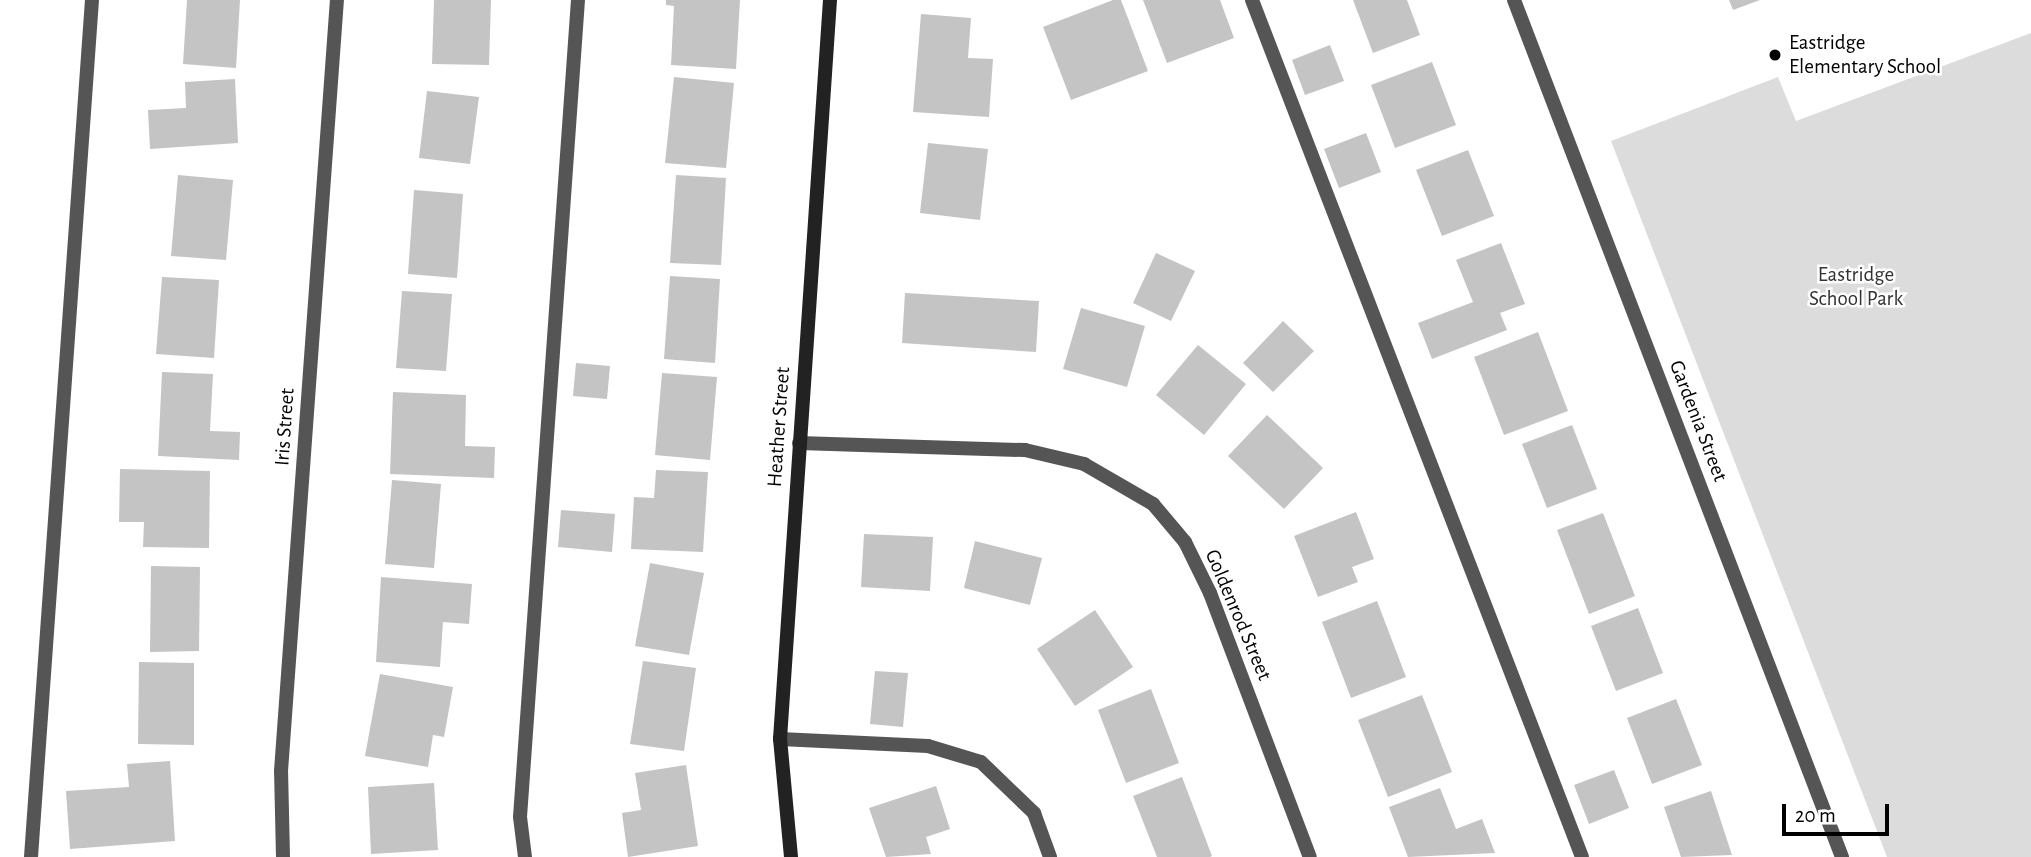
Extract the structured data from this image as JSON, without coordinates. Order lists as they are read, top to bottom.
{
  "streets": {
    "street": [
      "Gardenia Street",
      "Iris Street",
      "Heather Street",
      "Goldenrod Street"
    ]
  },
  "crossings": [
    ["Heather Street", "Goldenrod Street"]
  ],
  "parks": ["Eastridge School Park"],
  "places": ["Eastridge Elementary School"],
  "scale_bar": "20 m"
}
